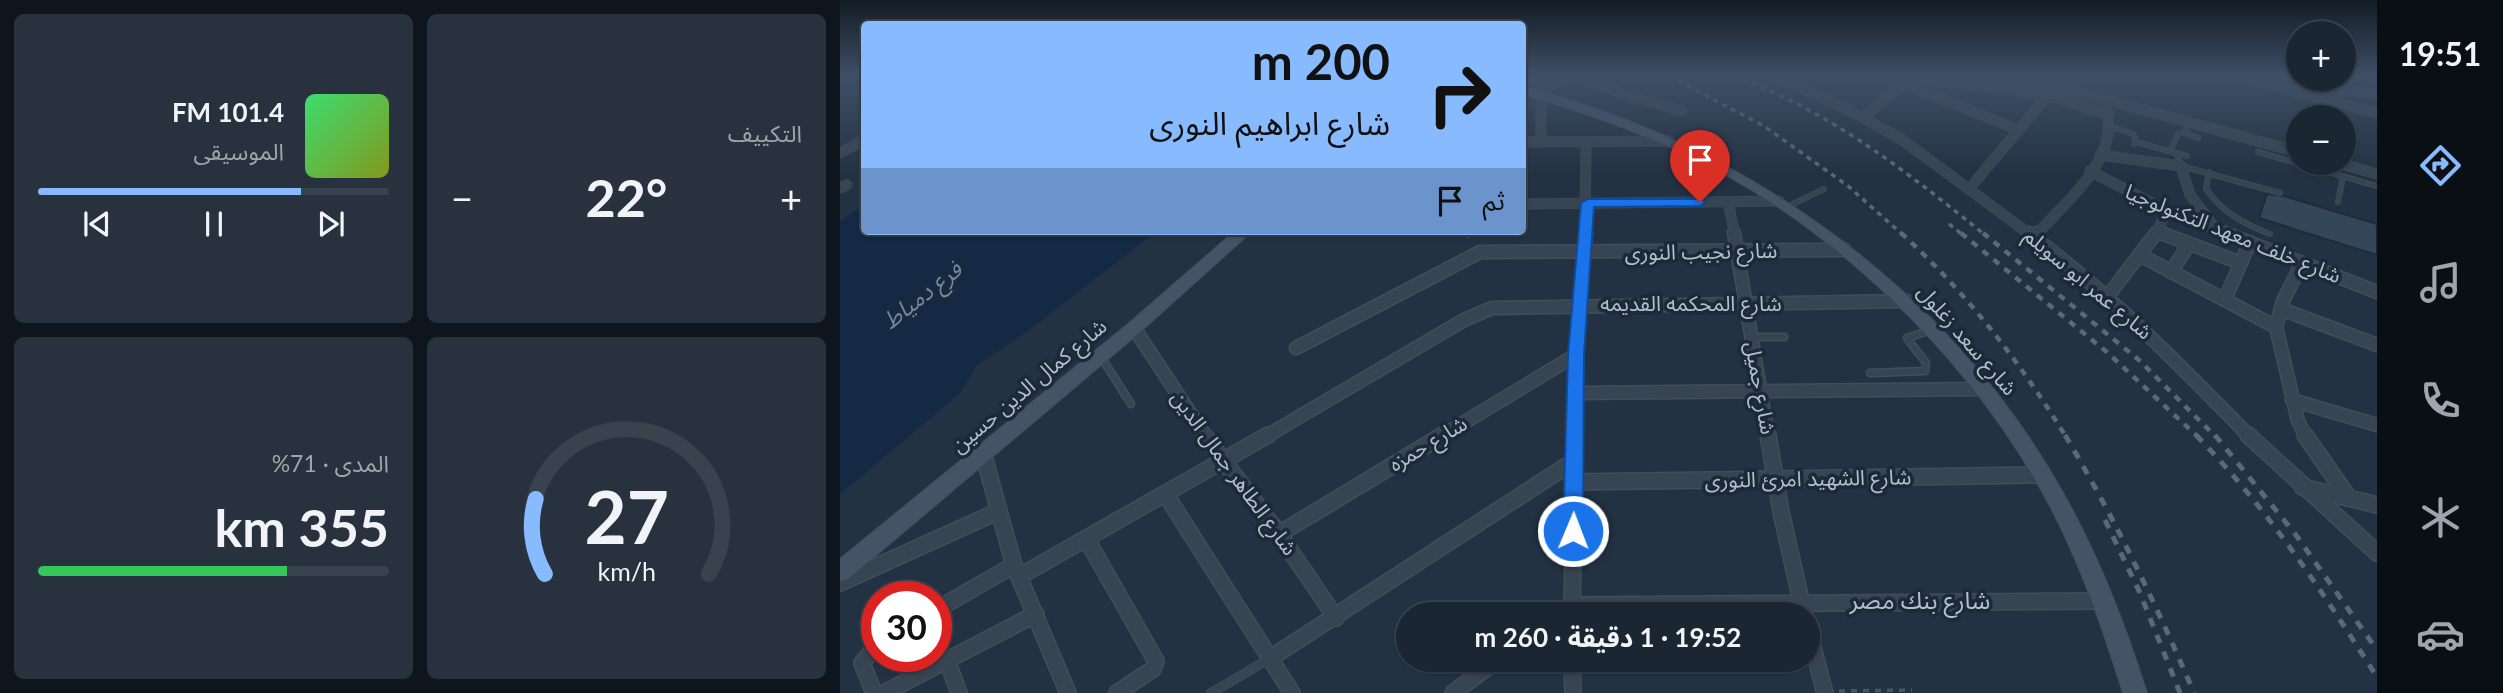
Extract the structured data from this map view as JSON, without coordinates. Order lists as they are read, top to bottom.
{
  "streets": {
    "main road": ["شارع سعد زغلول", "شارع كمال الدين حسين"],
    "street": [
      "شارع خلف معهد التكنولوجيا",
      "شارع نجيب النورى",
      "شارع عمر ابو سويلم",
      "شارع المحكمه القديمه",
      "شارع جميل",
      "شارع حمزه",
      "شارع الطاهر جمال الدين",
      "شارع الشهيد امرئ النورى",
      "شارع بنك مصر"
    ]
  },
  "crossings": [
    ["شارع نجيب النورى", "شارع سعد زغلول"],
    ["شارع نجيب النورى", "شارع جميل"],
    ["شارع المحكمه القديمه", "شارع سعد زغلول"],
    ["شارع المحكمه القديمه", "شارع جميل"],
    ["شارع المحكمه القديمه", "شارع الطاهر جمال الدين"],
    ["شارع سعد زغلول", "شارع الشهيد امرئ النورى"],
    ["شارع سعد زغلول", "شارع بنك مصر"],
    ["شارع كمال الدين حسين", "شارع الطاهر جمال الدين"],
    ["شارع جميل", "شارع الشهيد امرئ النورى"],
    ["شارع حمزه", "شارع الطاهر جمال الدين"]
  ],
  "water": ["فرع دمياط"],
  "page": {
    "tabs": "19:51",
    "tile": [
      "التكييف",
      ["المدى · 71%", "355 km"]
    ],
    "map_buttons": ["+", "−"],
    "turn": ["200 m", "شارع ابراهيم النورى"],
    "song": ["101.4 FM", "الموسيقى"],
    "then": "ثم",
    "heat": ["−", "22°", "+"],
    "limit": "30",
    "trip": "19:52 · 1 دقيقة · 260 m",
    "gauge": ["27", "km/h"]
  }
}
